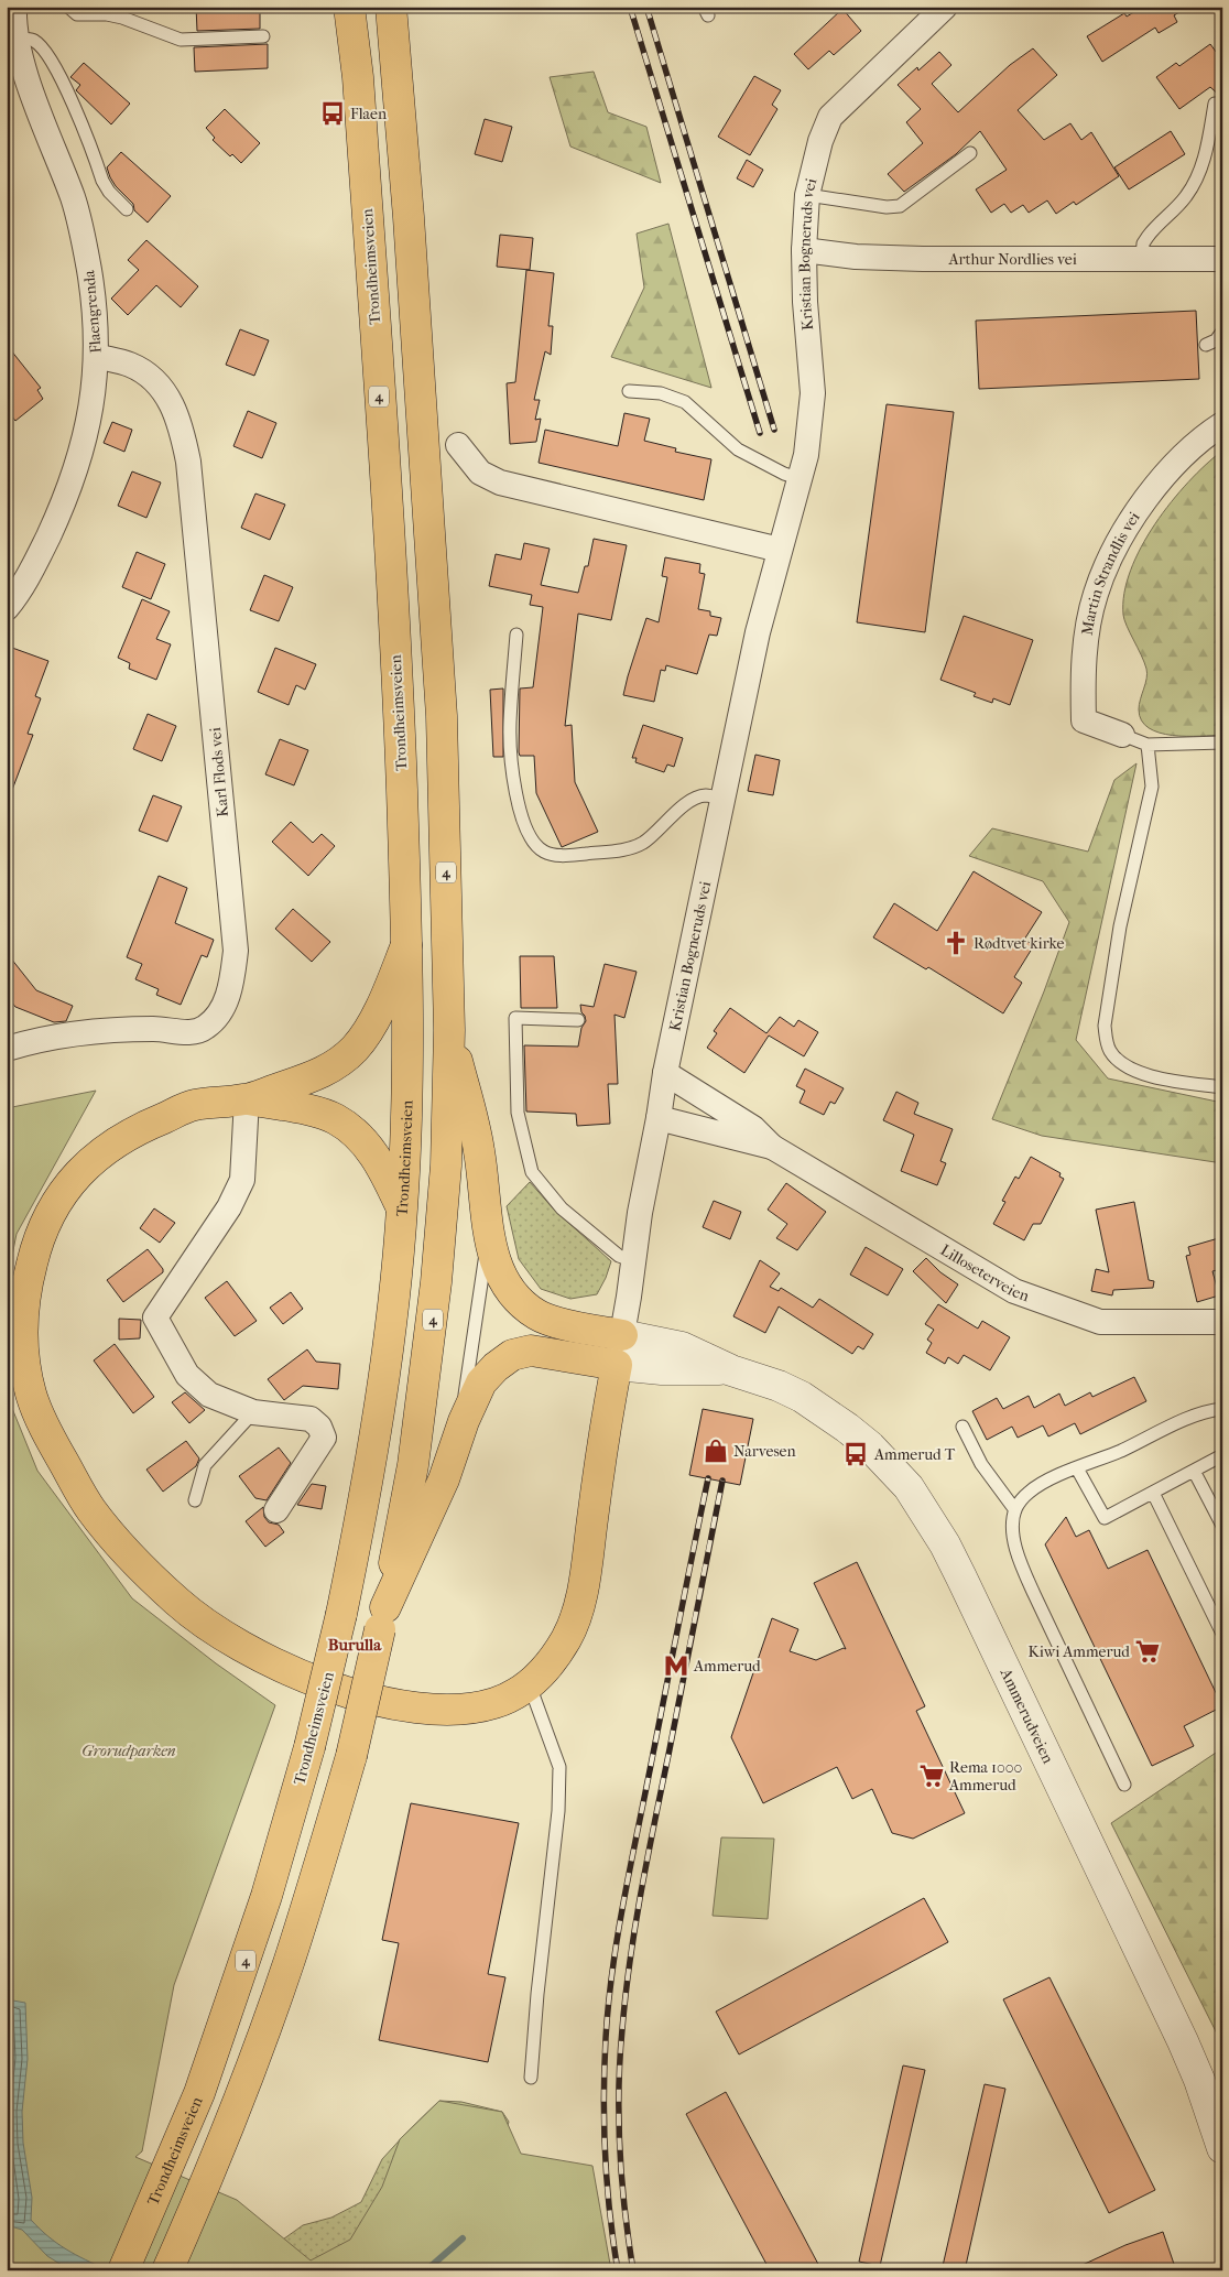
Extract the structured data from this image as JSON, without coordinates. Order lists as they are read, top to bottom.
{
  "streets": {
    "highway": ["Trondheimsveien", "4"],
    "street": [
      "Kristian Bogneruds vei",
      "Arthur Nordlies vei",
      "Flaengrenda",
      "Martin Strandlis vei",
      "Karl Flods vei",
      "Lilloseterveien",
      "Ammerudveien"
    ]
  },
  "crossings": [
    ["Kristian Bogneruds vei", "Arthur Nordlies vei"],
    ["Kristian Bogneruds vei", "Lilloseterveien"],
    ["Kristian Bogneruds vei", "Ammerudveien"],
    ["Flaengrenda", "Karl Flods vei"]
  ],
  "districts": ["Burulla"],
  "parks": ["Grorudparken"],
  "places": {
    "bus stop": ["Flaen", "Ammerud T"],
    "church": ["Rødtvet kirke"],
    "shop": ["Narvesen"],
    "supermarket": ["Kiwi Ammerud", "Rema 1000 Ammerud"],
    "metro station": ["Ammerud"]
  }
}
